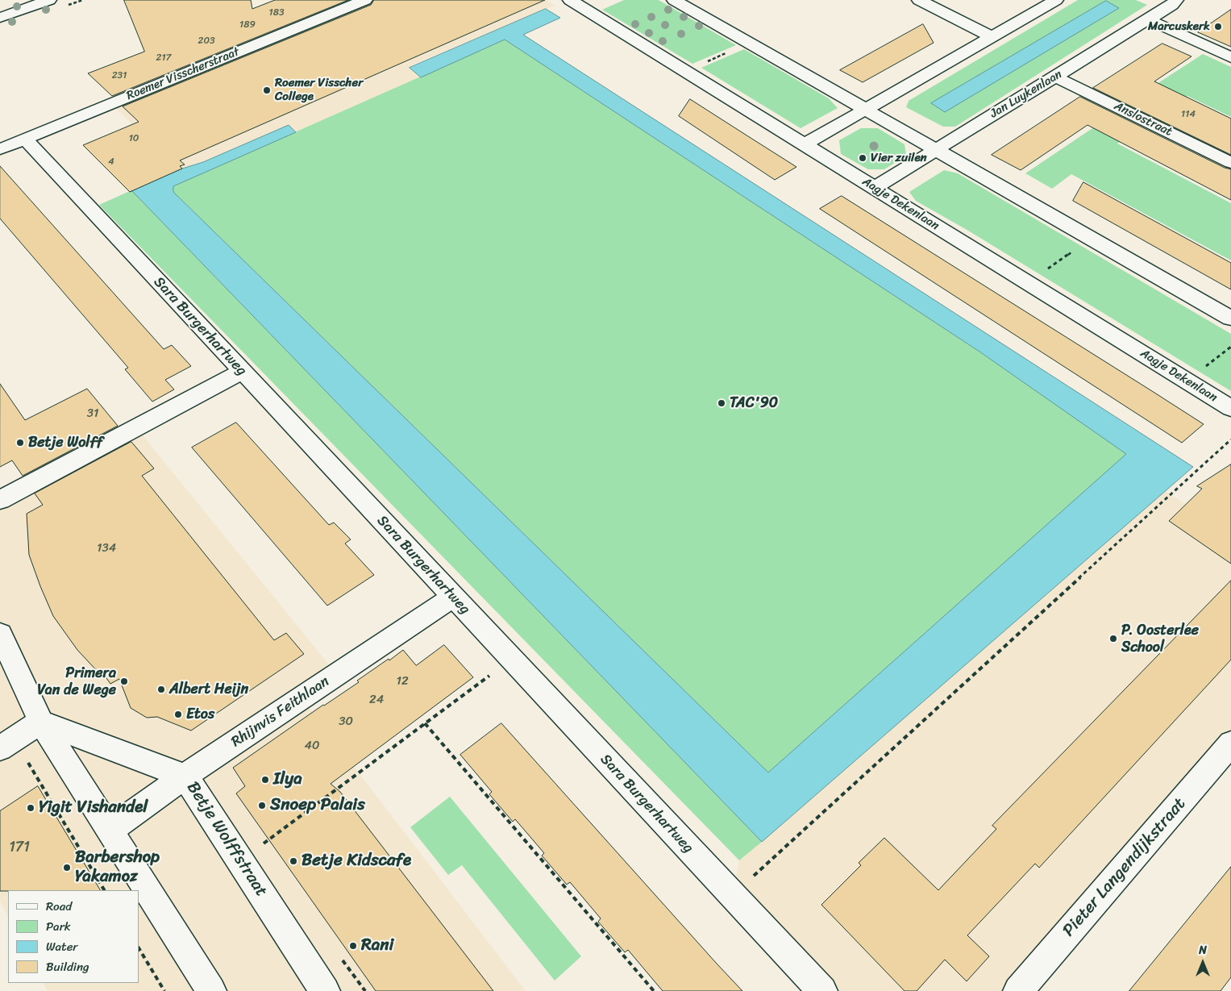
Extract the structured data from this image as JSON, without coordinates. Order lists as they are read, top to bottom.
{
  "streets": {
    "street": [
      "Roemer Visscherstraat",
      "Jan Luykenlaan",
      "Anslostraat",
      "Aagje Dekenlaan",
      "Sara Burgerhartweg",
      "Rhijnvis Feithlaan",
      "Betje Wolffstraat",
      "Pieter Langendijkstraat"
    ]
  },
  "crossings": [
    ["Roemer Visscherstraat", "Sara Burgerhartweg"],
    ["Jan Luykenlaan", "Anslostraat"],
    ["Jan Luykenlaan", "Aagje Dekenlaan"],
    ["Sara Burgerhartweg", "Rhijnvis Feithlaan"],
    ["Rhijnvis Feithlaan", "Betje Wolffstraat"]
  ],
  "places": [
    "Marcuskerk",
    "Roemer Visscher College",
    "Vier zuilen",
    "TAC'90",
    "Betje Wolff",
    "P. Oosterlee School",
    "Primera Van de Wege",
    "Albert Heijn",
    "Etos",
    "Ilya",
    "Snoep Palais",
    "Yigit Vishandel",
    "Betje Kidscafe",
    "Barbershop Yakamoz",
    "Rani"
  ],
  "house_numbers": [
    "183",
    "189",
    "203",
    "217",
    "231",
    "114",
    "10",
    "4",
    "31",
    "134",
    "12",
    "24",
    "30",
    "40",
    "171"
  ],
  "legend": [
    "Road",
    "Park",
    "Water",
    "Building"
  ],
  "north": "top"
}
